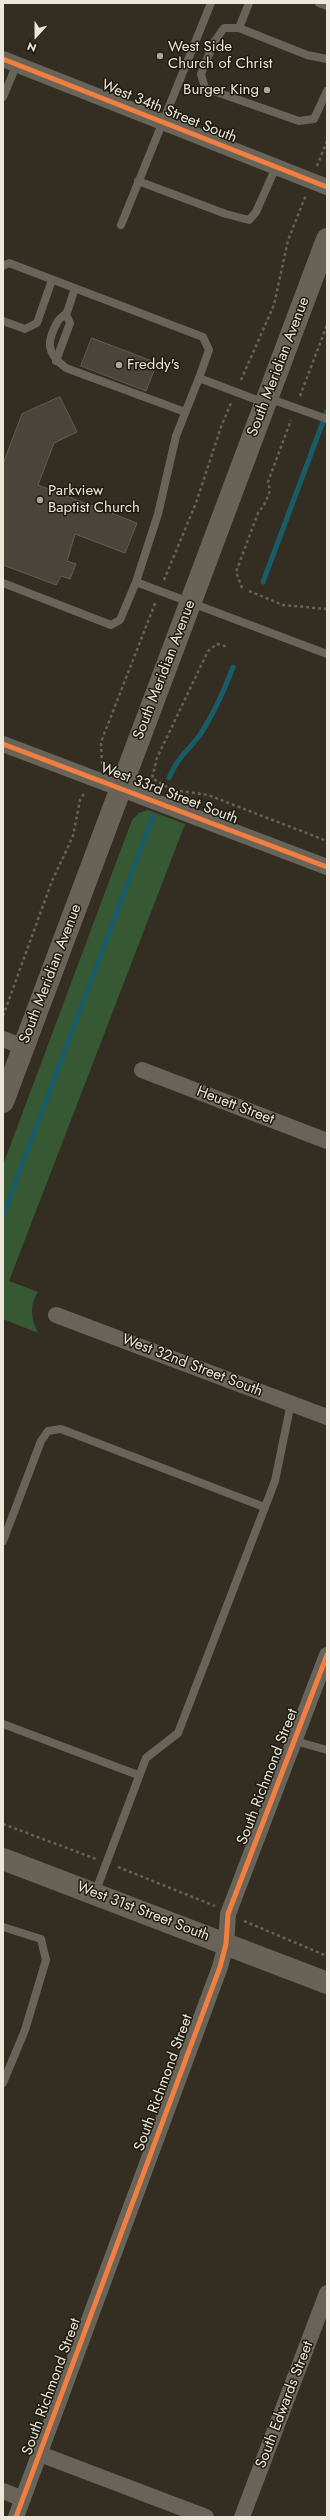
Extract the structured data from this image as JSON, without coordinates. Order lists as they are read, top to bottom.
{
  "streets": {
    "main road": ["South Meridian Avenue", "West 31st Street South"],
    "street": [
      "West 34th Street South",
      "West 33rd Street South",
      "Heuett Street",
      "West 32nd Street South",
      "South Richmond Street",
      "South Edwards Street"
    ]
  },
  "crossings": [
    ["South Meridian Avenue", "West 33rd Street South"],
    ["South Richmond Street", "West 31st Street South"]
  ],
  "places": [
    "West Side Church of Christ",
    "Burger King",
    "Freddy's",
    "Parkview Baptist Church"
  ],
  "north": "bottom"
}
